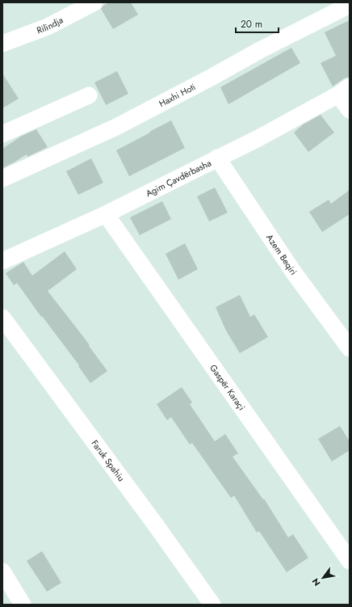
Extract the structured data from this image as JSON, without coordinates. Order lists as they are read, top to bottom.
{
  "streets": {
    "street": [
      "Rilindja",
      "Haxhi Hoti",
      "Agim Çavdërbasha",
      "Azem Beqiri",
      "Gaspër Karaçi",
      "Faruk Spahiu"
    ]
  },
  "crossings": [
    ["Agim Çavdërbasha", "Azem Beqiri"],
    ["Agim Çavdërbasha", "Gaspër Karaçi"]
  ],
  "scale_bar": "20 m",
  "north": "bottom left"
}
